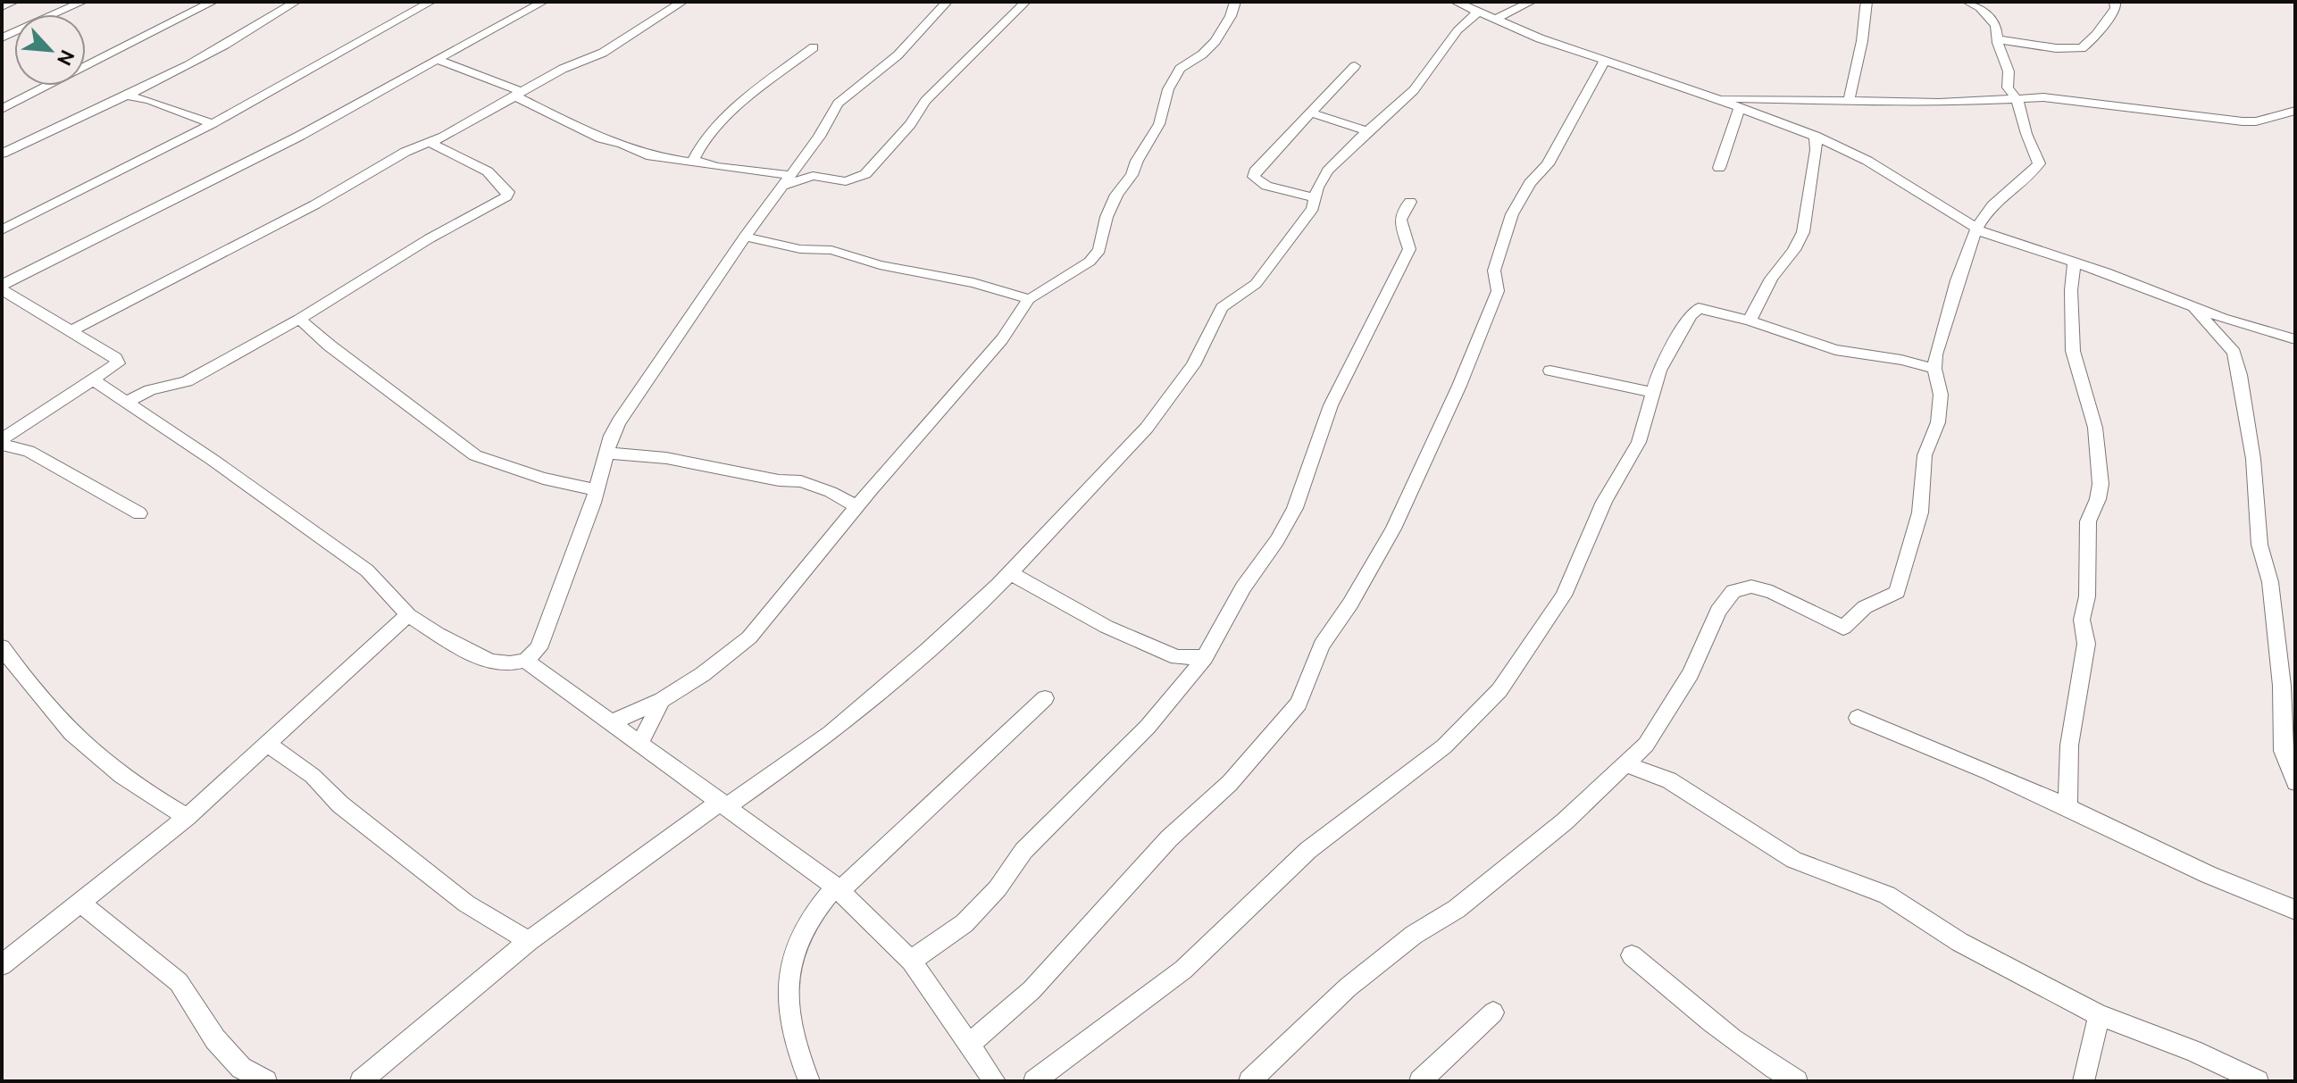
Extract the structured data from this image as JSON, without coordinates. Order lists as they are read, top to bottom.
{
  "north": "bottom right"
}
